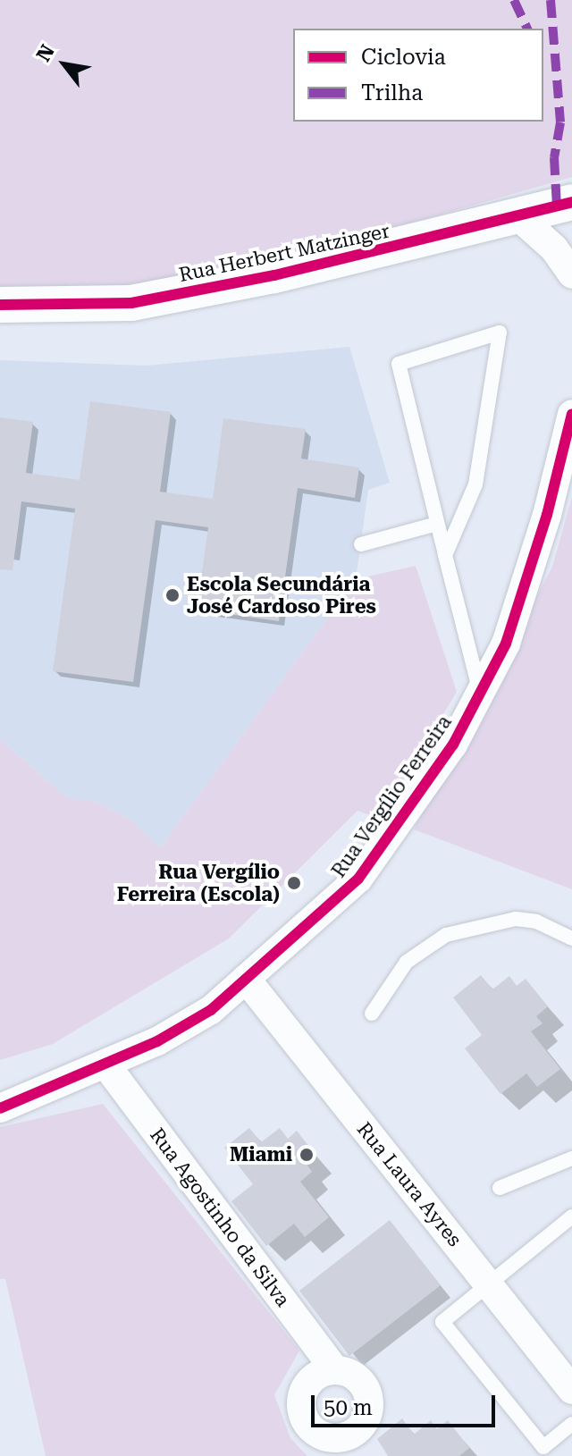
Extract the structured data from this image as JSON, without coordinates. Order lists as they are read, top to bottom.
{
  "streets": {
    "street": [
      "Rua Herbert Matzinger",
      "Rua Vergílio Ferreira",
      "Rua Laura Ayres",
      "Rua Agostinho da Silva"
    ]
  },
  "crossings": [
    ["Rua Vergílio Ferreira", "Rua Laura Ayres"],
    ["Rua Vergílio Ferreira", "Rua Agostinho da Silva"]
  ],
  "places": ["Escola Secundária José Cardoso Pires", "Rua Vergílio Ferreira (Escola)", "Miami"],
  "legend": ["Ciclovia", "Trilha"],
  "scale_bar": "50 m",
  "north": "top left"
}
